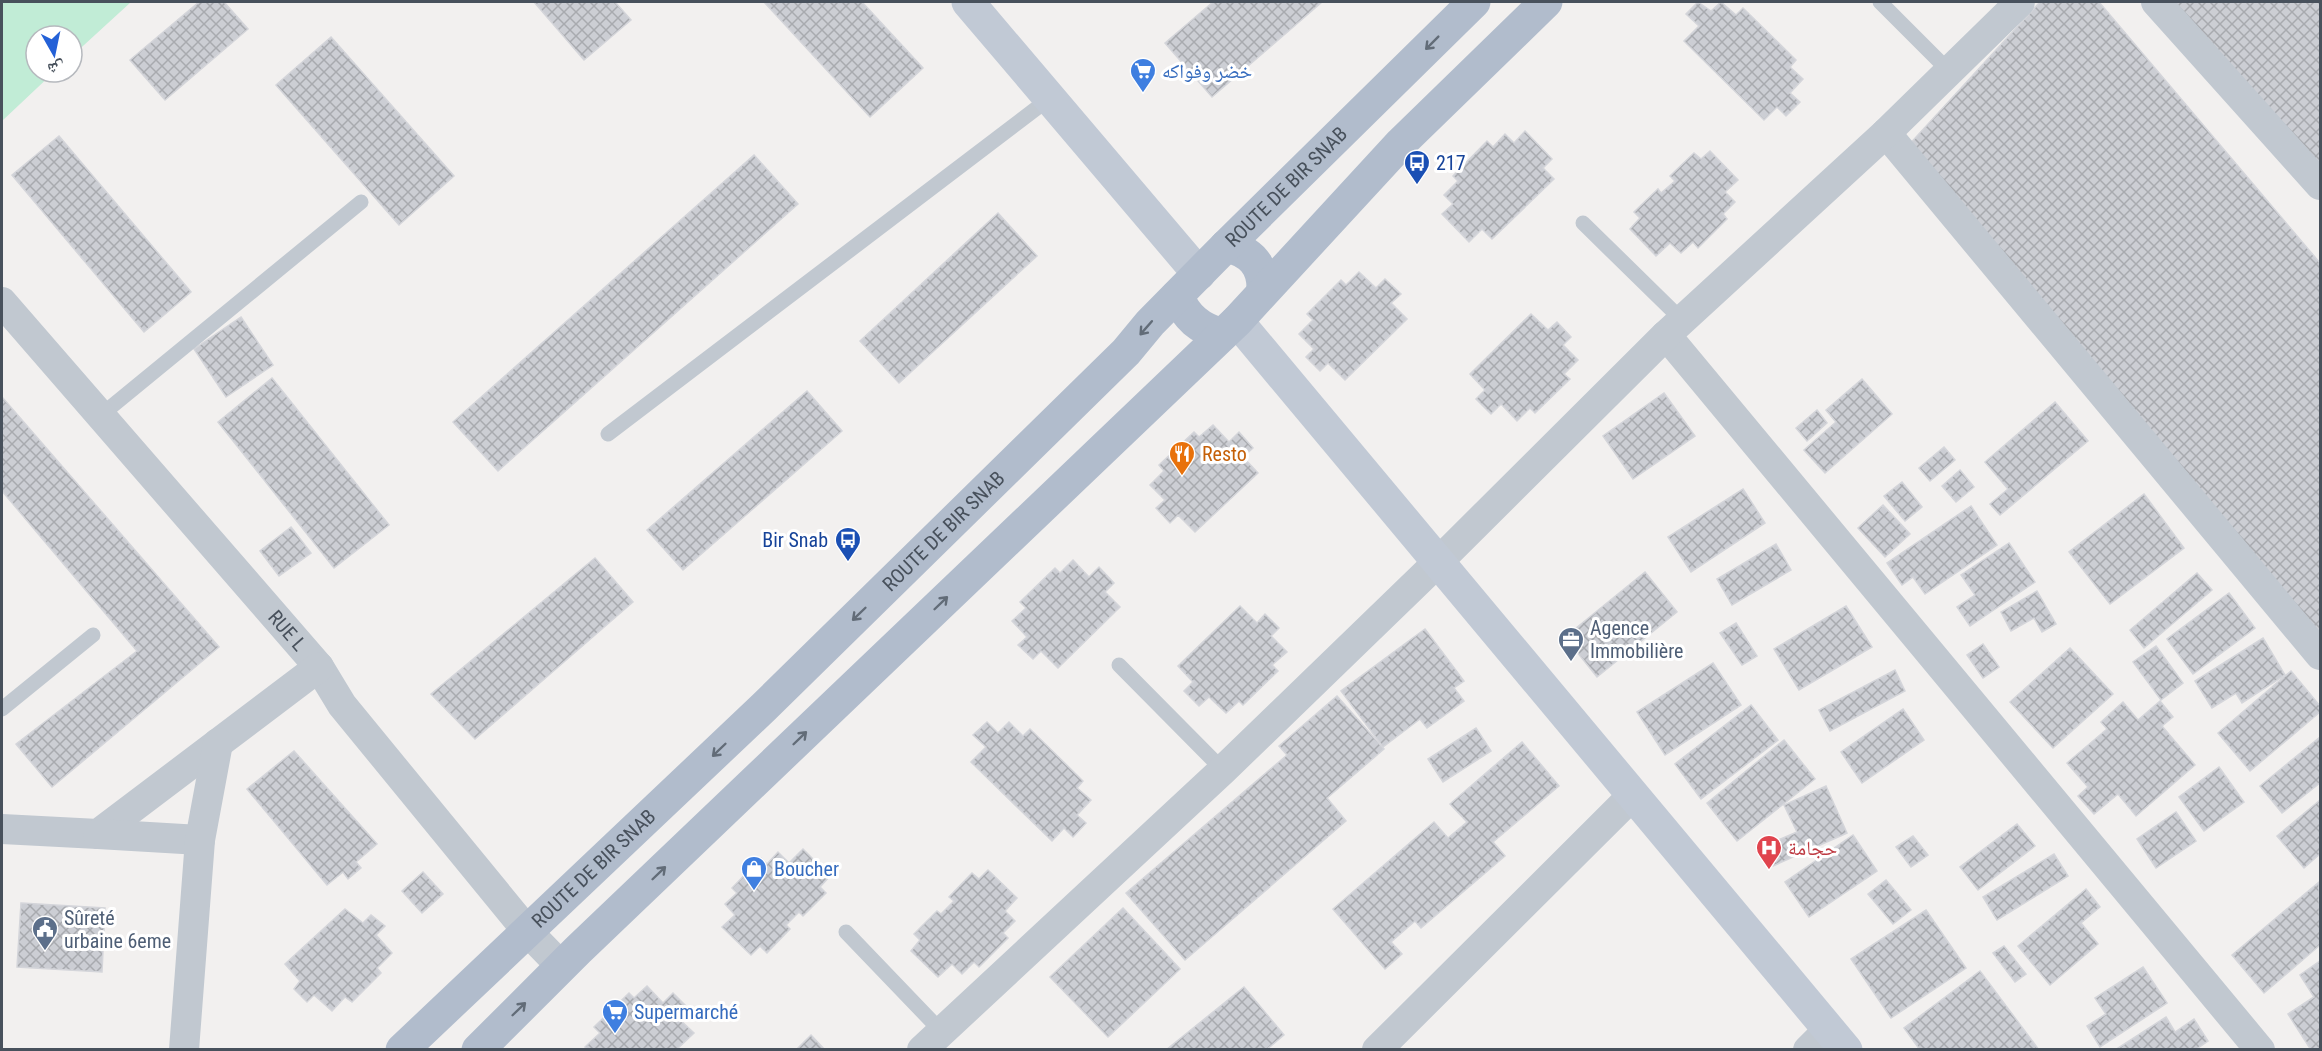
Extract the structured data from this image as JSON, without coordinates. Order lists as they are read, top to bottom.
{
  "streets": {
    "main road": ["ROUTE DE BIR SNAB"],
    "street": ["RUE L"]
  },
  "crossings": [
    ["ROUTE DE BIR SNAB", "RUE L"]
  ],
  "places": {
    "supermarket": ["خضر وفواكه", "Supermarché"],
    "bus stop": ["217", "Bir Snab"],
    "restaurant": ["Resto"],
    "office": ["Agence Immobilière"],
    "hospital": ["حجامة"],
    "shop": ["Boucher"],
    "public building": ["Sûreté urbaine 6eme"]
  },
  "north": "bottom"
}
